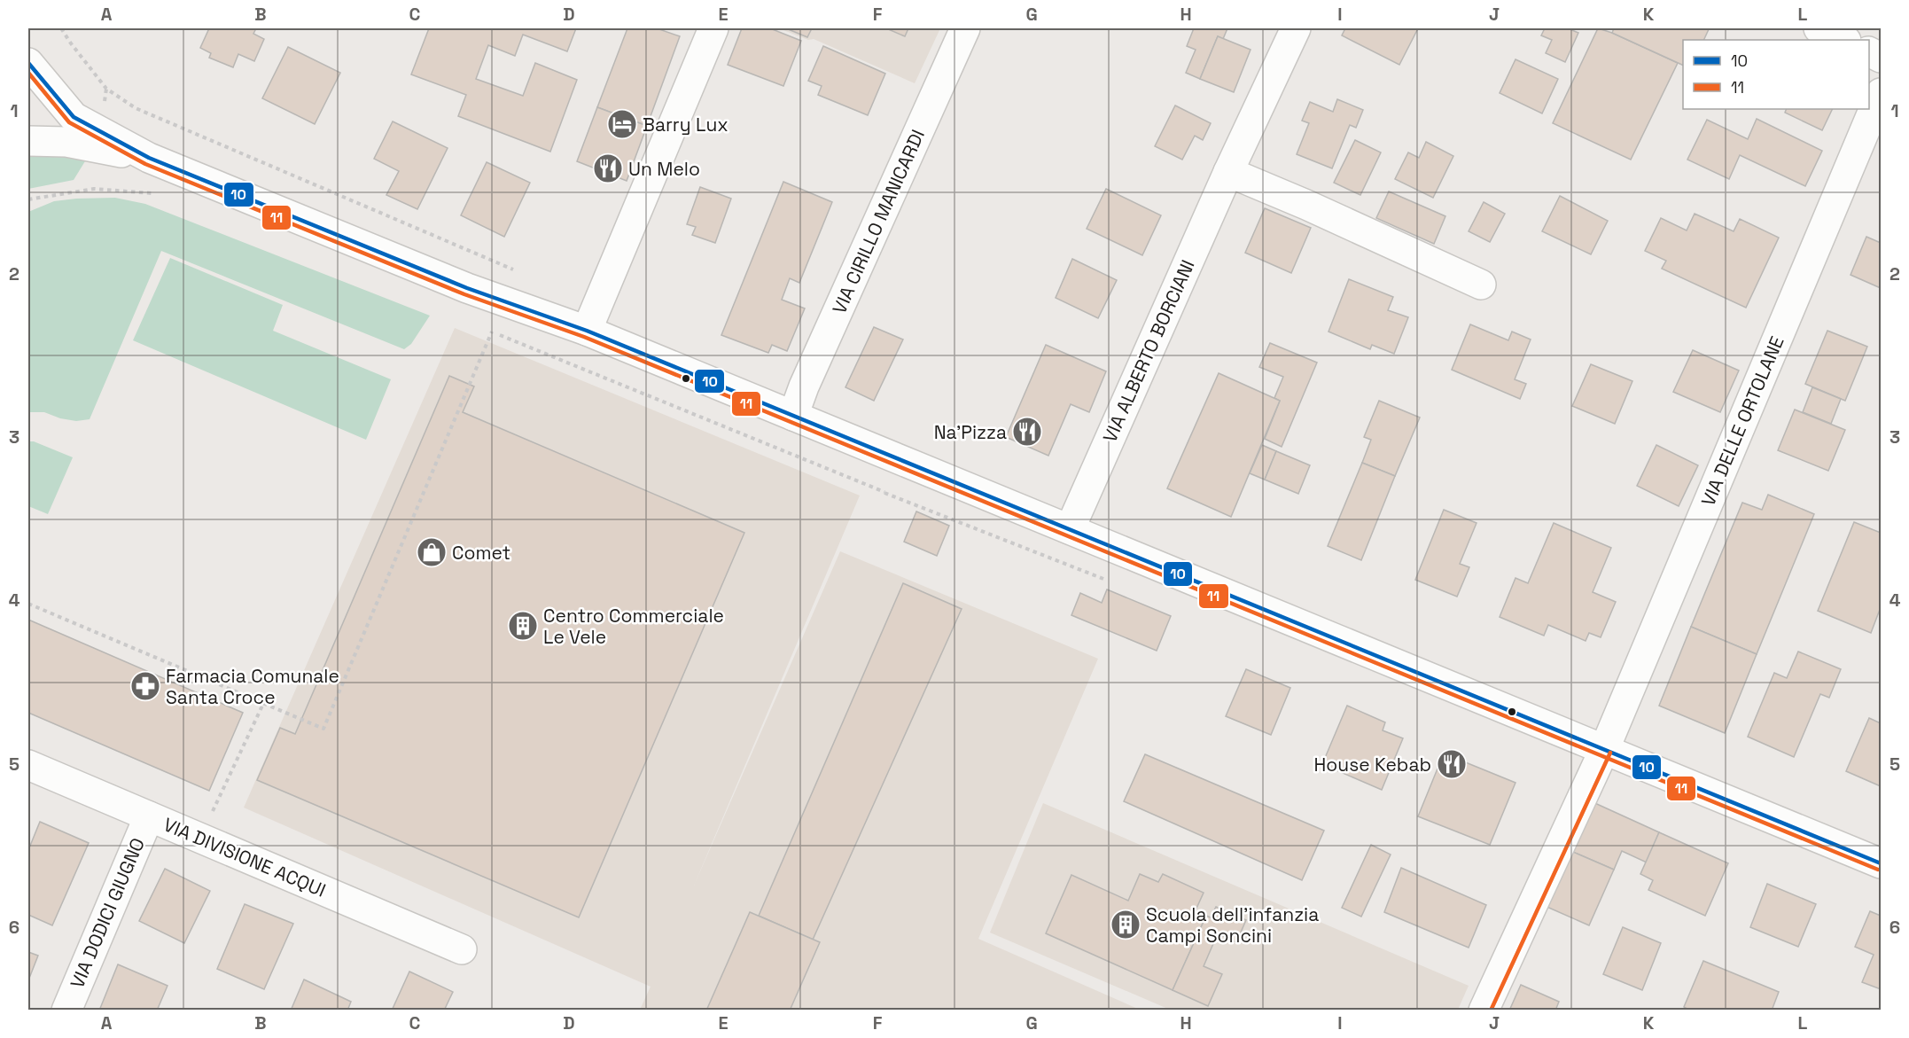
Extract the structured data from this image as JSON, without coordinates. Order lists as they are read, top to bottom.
{
  "streets": {
    "street": [
      "VIA CIRILLO MANICARDI",
      "VIA ALBERTO BORCIANI",
      "VIA DELLE ORTOLANE",
      "VIA DIVISIONE ACQUI",
      "VIA DODICI GIUGNO"
    ]
  },
  "crossings": [
    ["VIA DIVISIONE ACQUI", "VIA DODICI GIUGNO"]
  ],
  "places": {
    "hotel": ["Barry Lux"],
    "restaurant": ["Un Melo", "Na'Pizza", "House Kebab"],
    "shop": ["Comet"],
    "building": ["Centro Commerciale Le Vele", "Scuola dell'infanzia Campi Soncini"],
    "pharmacy": ["Farmacia Comunale Santa Croce"]
  },
  "lines": ["transit line 10", "transit line 11"],
  "legend": ["10", "11"],
  "grid": {
    "columns": [
      "A",
      "B",
      "C",
      "D",
      "E",
      "F",
      "G",
      "H",
      "I",
      "J",
      "K",
      "L"
    ],
    "rows": [
      "1",
      "2",
      "3",
      "4",
      "5",
      "6"
    ]
  }
}
